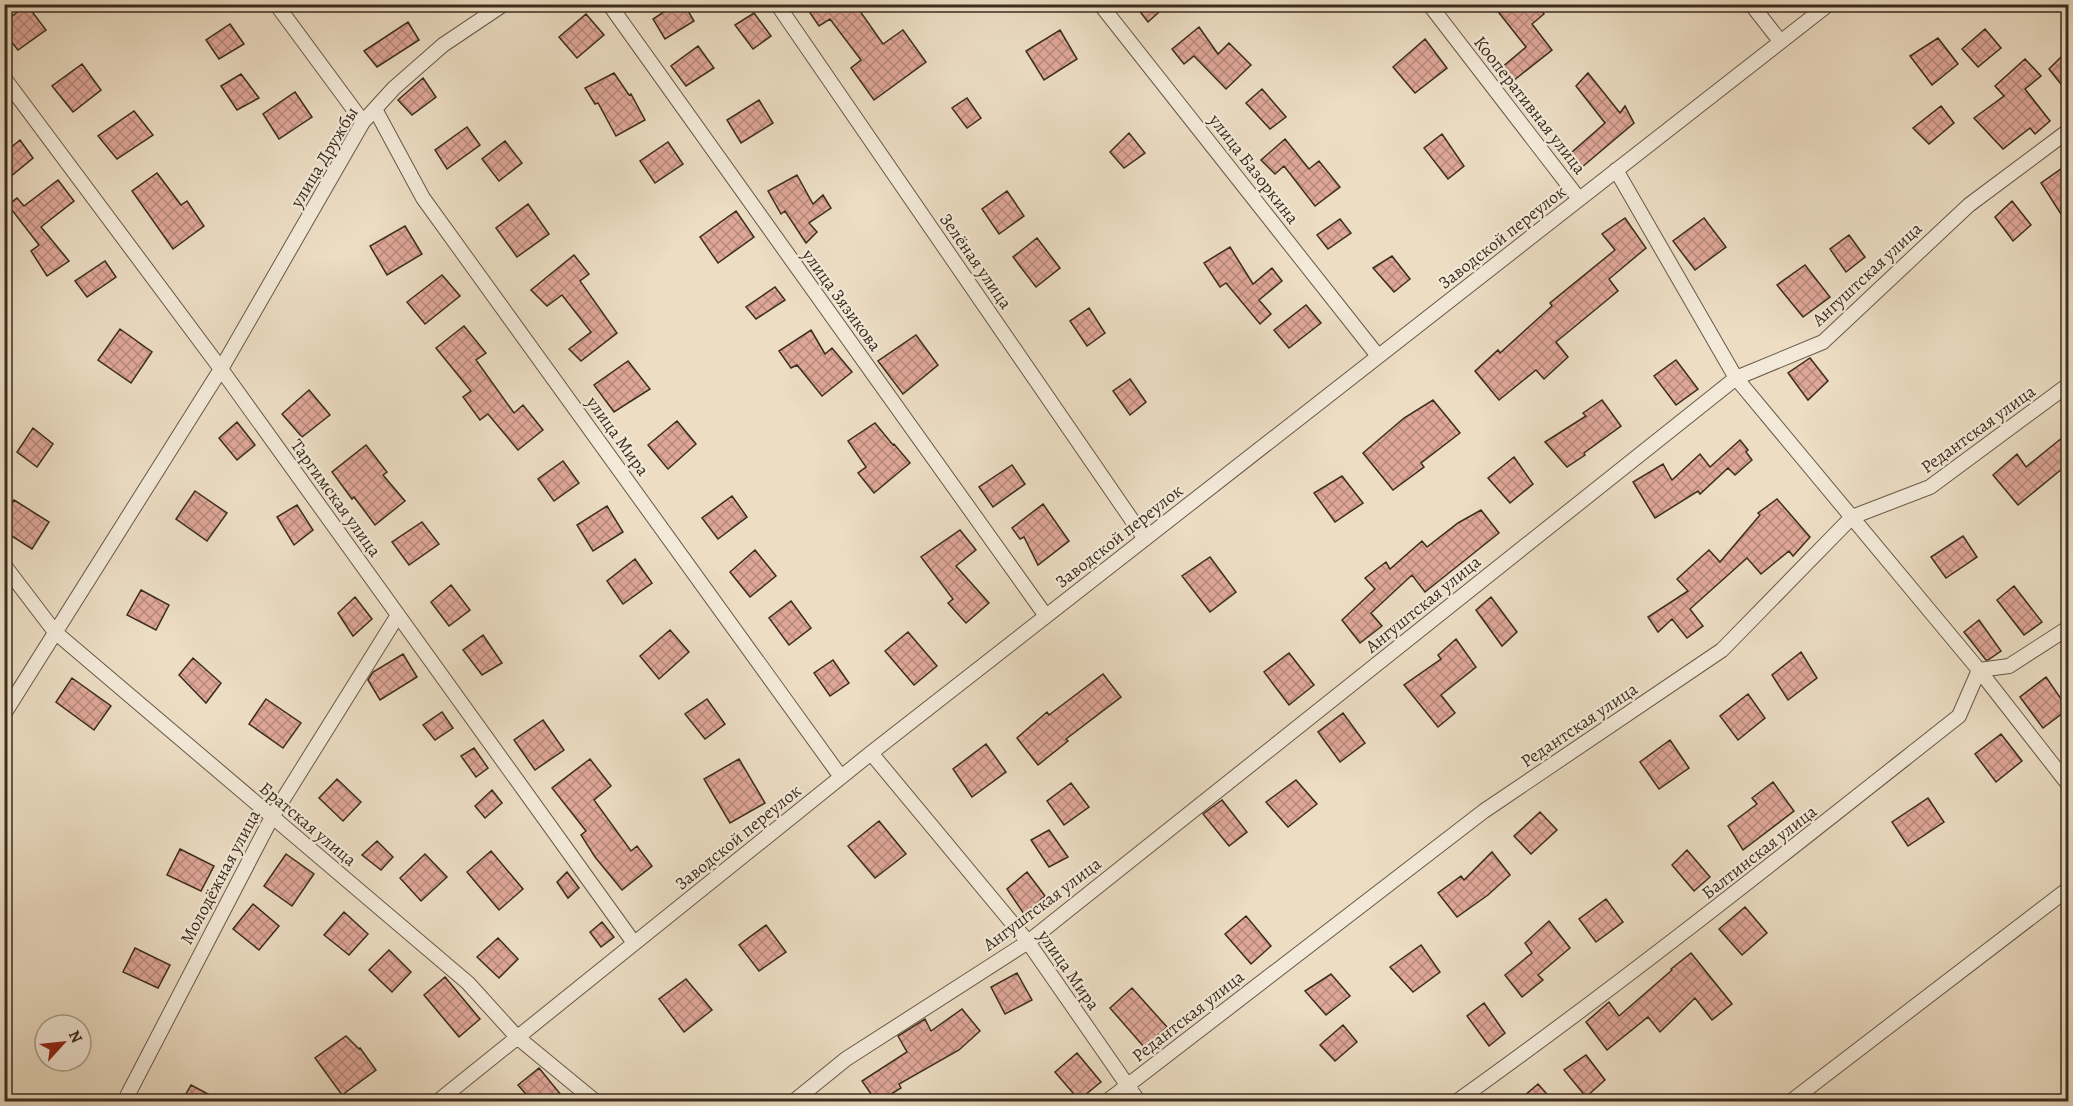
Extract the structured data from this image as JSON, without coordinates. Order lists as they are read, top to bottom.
{
  "streets": {
    "street": [
      "Кооперативная улица",
      "улица Дружбы",
      "улица Базоркина",
      "Заводской переулок",
      "Зелёная улица",
      "Ангуштская улица",
      "улица Зязикова",
      "Редантская улица",
      "улица Мира",
      "Таргимская улица",
      "Братская улица",
      "Балтинская улица",
      "Молодёжная улица"
    ]
  },
  "crossings": [
    ["Кооперативная улица", "Заводской переулок"],
    ["улица Дружбы", "улица Мира"],
    ["улица Дружбы", "Таргимская улица"],
    ["улица Дружбы", "Братская улица"],
    ["улица Базоркина", "Заводской переулок"],
    ["Заводской переулок", "Зелёная улица"],
    ["Заводской переулок", "улица Зязикова"],
    ["Заводской переулок", "улица Мира"],
    ["Заводской переулок", "Таргимская улица"],
    ["Заводской переулок", "Братская улица"],
    ["Ангуштская улица", "улица Мира"],
    ["Редантская улица", "улица Мира"],
    ["Таргимская улица", "Молодёжная улица"],
    ["Братская улица", "Молодёжная улица"]
  ],
  "north": "top right"
}
